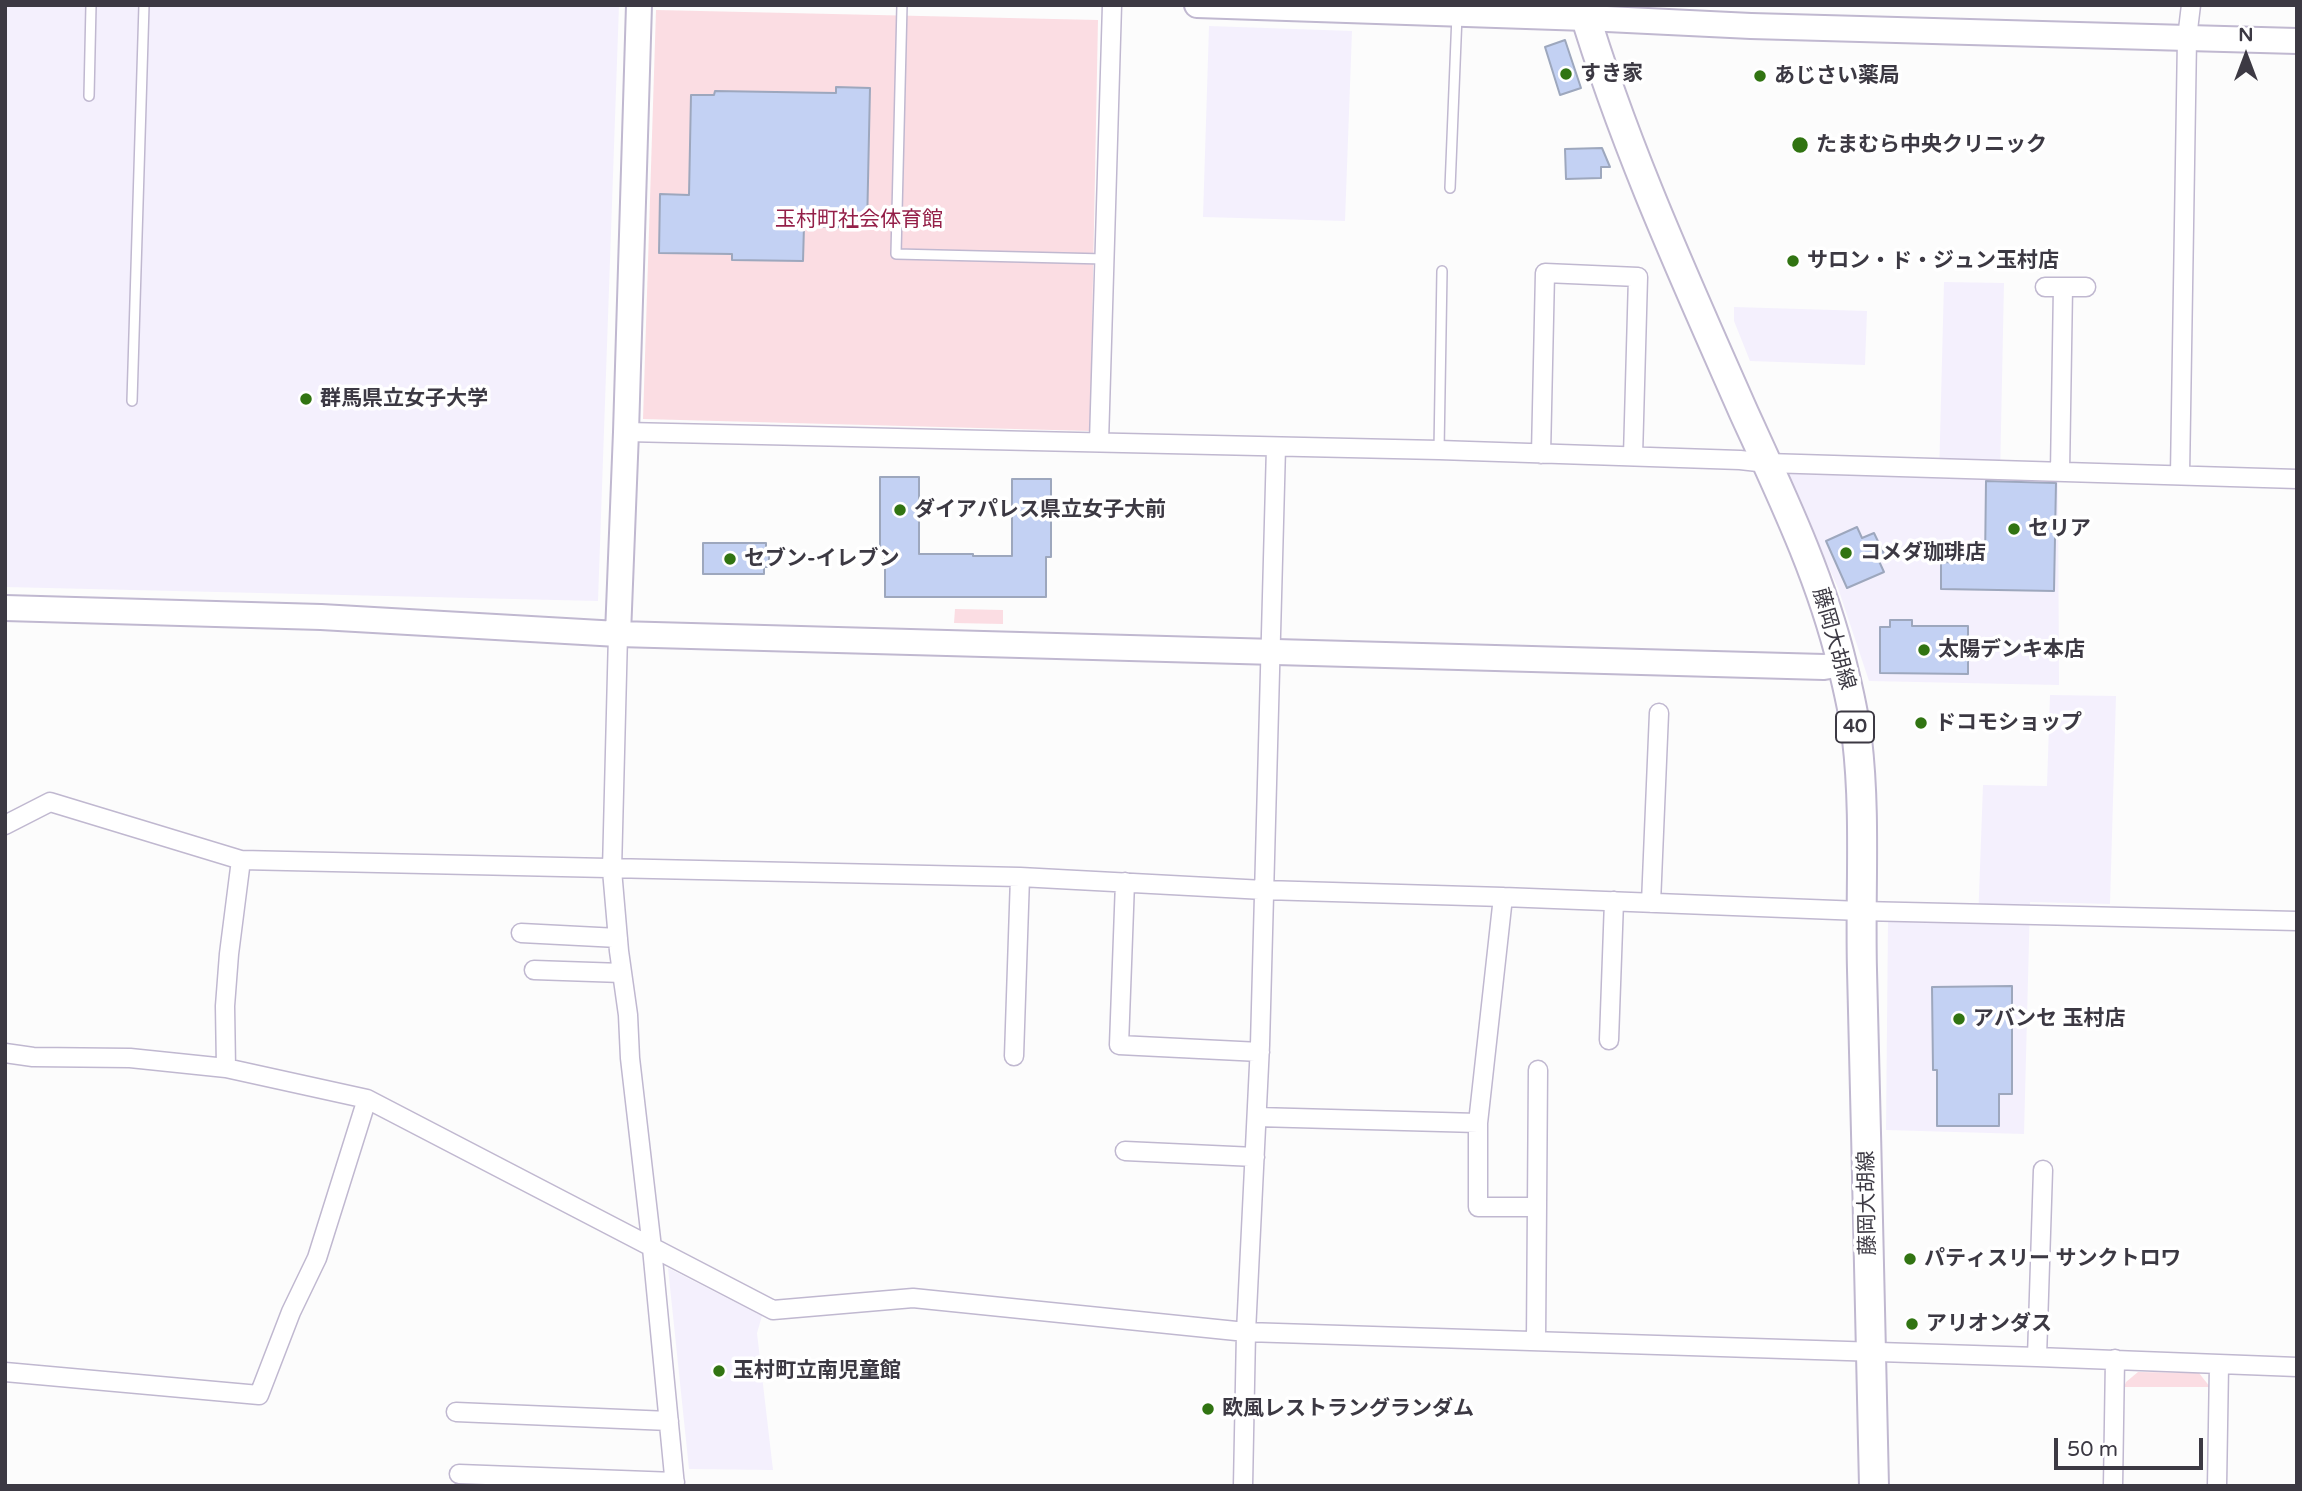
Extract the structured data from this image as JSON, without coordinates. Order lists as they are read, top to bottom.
{
  "streets": {
    "main road": ["藤岡大胡線", "40"]
  },
  "parks": ["玉村町社会体育館"],
  "places": [
    "すき家",
    "あじさい薬局",
    "たまむら中央クリニック",
    "サロン・ド・ジュン玉村店",
    "群馬県立女子大学",
    "ダイアパレス県立女子大前",
    "セリア",
    "コメダ珈琲店",
    "セブン-イレブン",
    "太陽デンキ本店",
    "ドコモショップ",
    "アバンセ 玉村店",
    "パティスリー サンクトロワ",
    "アリオンダス",
    "玉村町立南児童館",
    "欧風レストラングランダム"
  ],
  "scale_bar": "50 m",
  "north": "top"
}
